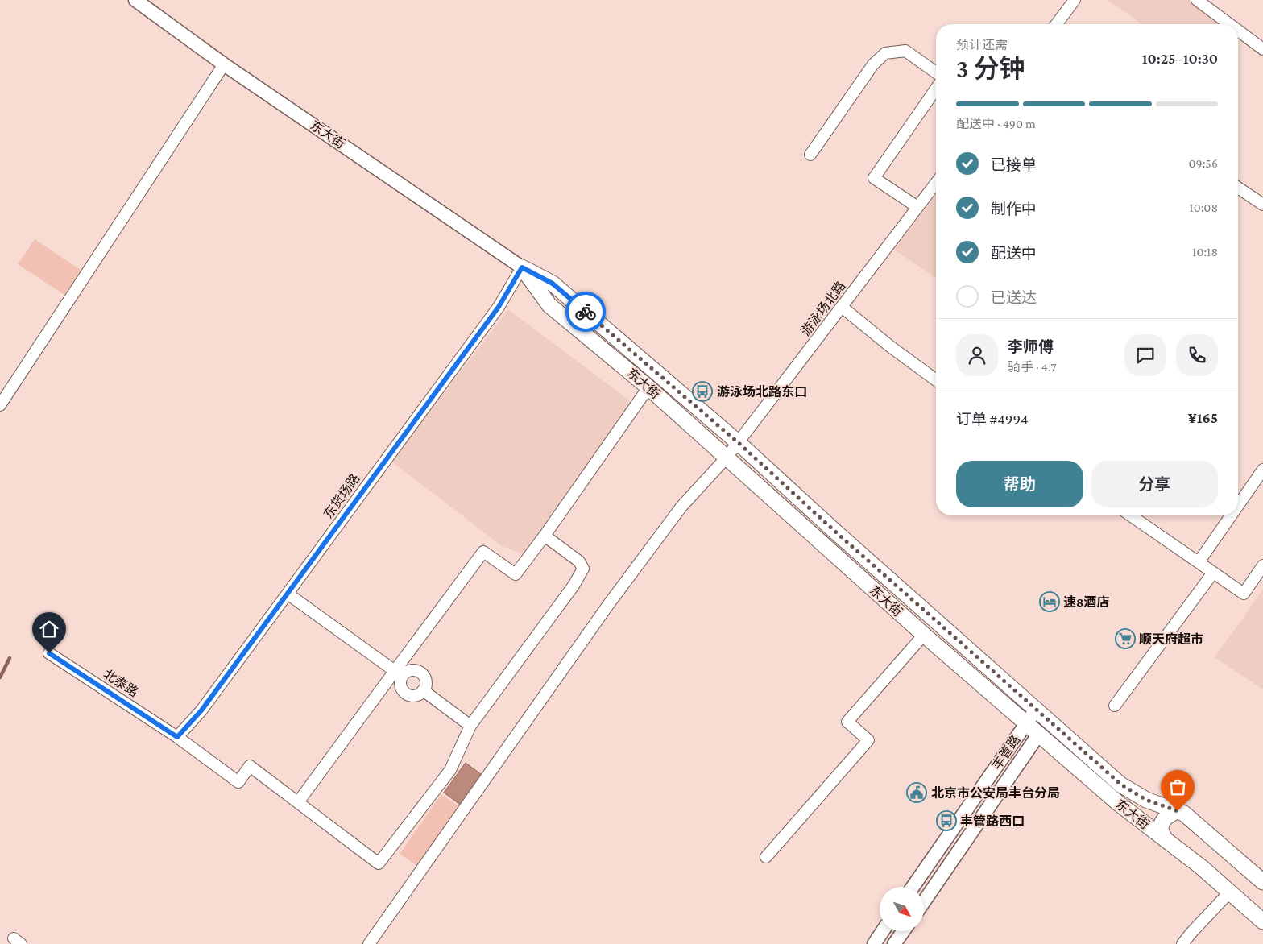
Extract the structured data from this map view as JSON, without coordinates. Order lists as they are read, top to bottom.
{
  "streets": {
    "main road": ["东大街"],
    "street": [
      "游泳场北路",
      "东货场路",
      "北泰路",
      "丰管路"
    ]
  },
  "crossings": [
    ["东大街", "游泳场北路"],
    ["东大街", "东货场路"],
    ["东大街", "丰管路"],
    ["东货场路", "北泰路"]
  ],
  "places": {
    "bus stop": ["游泳场北路东口", "丰管路西口"],
    "hotel": ["速8酒店"],
    "supermarket": ["顺天府超市"],
    "public building": ["北京市公安局丰台分局"]
  },
  "north": "bottom right",
  "page": {
    "heading": ["3 分钟", "预计还需", "10:25–10:30"],
    "panel": [
      "李师傅",
      "骑手 · 4.7",
      "订单 #4994",
      "¥165"
    ],
    "bar": "配送中 · 490 m",
    "list": [
      ["已接单", "09:56"],
      ["制作中", "10:08"],
      ["配送中", "10:18"],
      "已送达"
    ],
    "buttons": ["帮助", "分享"]
  }
}
